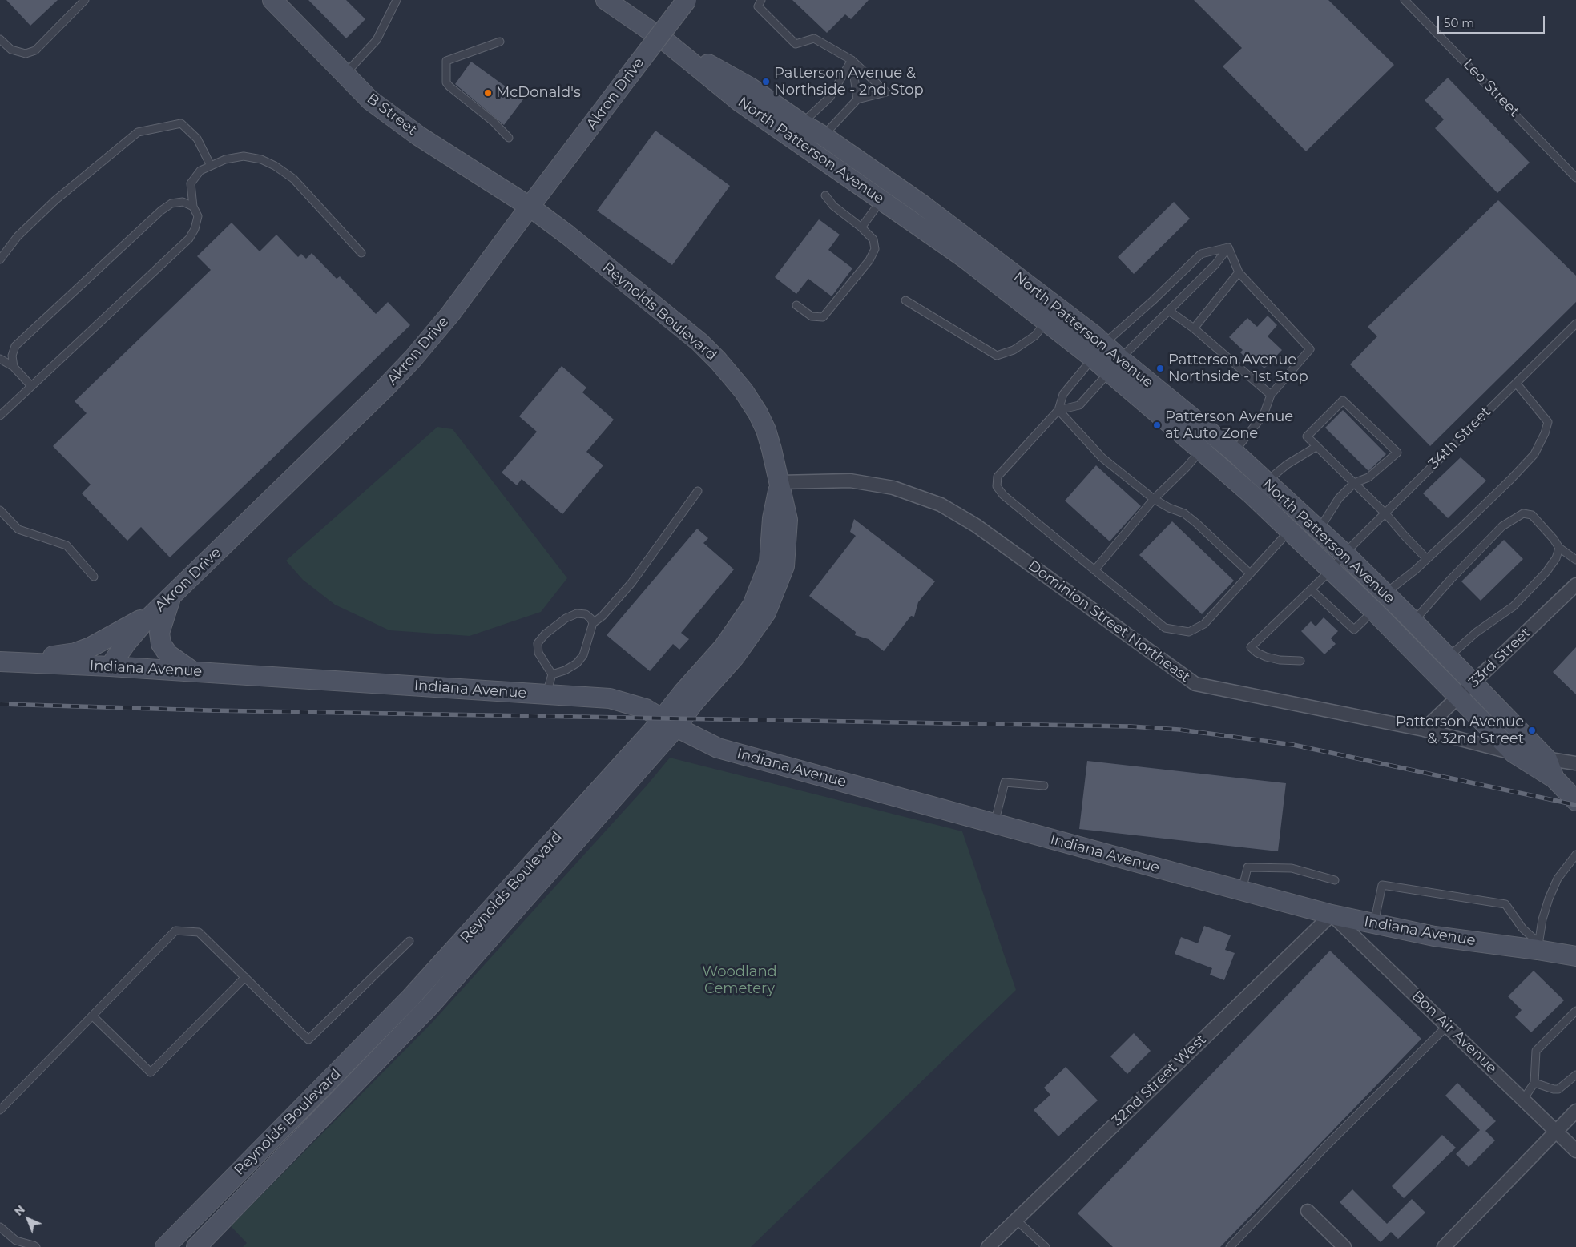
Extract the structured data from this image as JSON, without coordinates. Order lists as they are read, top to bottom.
{
  "streets": {
    "main road": [
      "Akron Drive",
      "B Street",
      "North Patterson Avenue",
      "Reynolds Boulevard",
      "Indiana Avenue"
    ],
    "street": [
      "Dominion Street Northeast",
      "33rd Street",
      "Bon Air Avenue",
      "32nd Street West"
    ],
    "lane": ["Leo Street", "34th Street"]
  },
  "crossings": [
    ["Akron Drive", "B Street"],
    ["Akron Drive", "Reynolds Boulevard"],
    ["Akron Drive", "Indiana Avenue"],
    ["B Street", "Reynolds Boulevard"],
    ["North Patterson Avenue", "34th Street"],
    ["North Patterson Avenue", "Dominion Street Northeast"],
    ["North Patterson Avenue", "33rd Street"],
    ["Reynolds Boulevard", "Dominion Street Northeast"],
    ["Reynolds Boulevard", "Indiana Avenue"],
    ["Dominion Street Northeast", "33rd Street"],
    ["Indiana Avenue", "Bon Air Avenue"],
    ["Indiana Avenue", "32nd Street West"],
    ["Bon Air Avenue", "32nd Street West"]
  ],
  "parks": ["Woodland Cemetery"],
  "places": [
    "Patterson Avenue & Northside - 2nd Stop",
    "McDonald's",
    "Patterson Avenue Northside - 1st Stop",
    "Patterson Avenue at Auto Zone",
    "Patterson Avenue & 32nd Street"
  ],
  "scale_bar": "50 m",
  "north": "top left"
}
